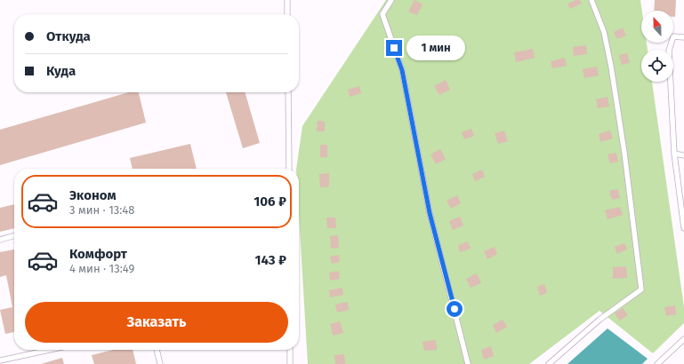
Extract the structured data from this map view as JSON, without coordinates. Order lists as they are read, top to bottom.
{
  "north": "top",
  "page": {
    "banner": ["Откуда", "Куда"],
    "bubble": "1 мин",
    "list": [
      {
        "name": "Эконом",
        "note": "3 мин · 13:48",
        "value": "106 ₽"
      },
      {
        "name": "Комфорт",
        "note": "4 мин · 13:49",
        "value": "143 ₽"
      }
    ],
    "buttons": "Заказать"
  }
}
